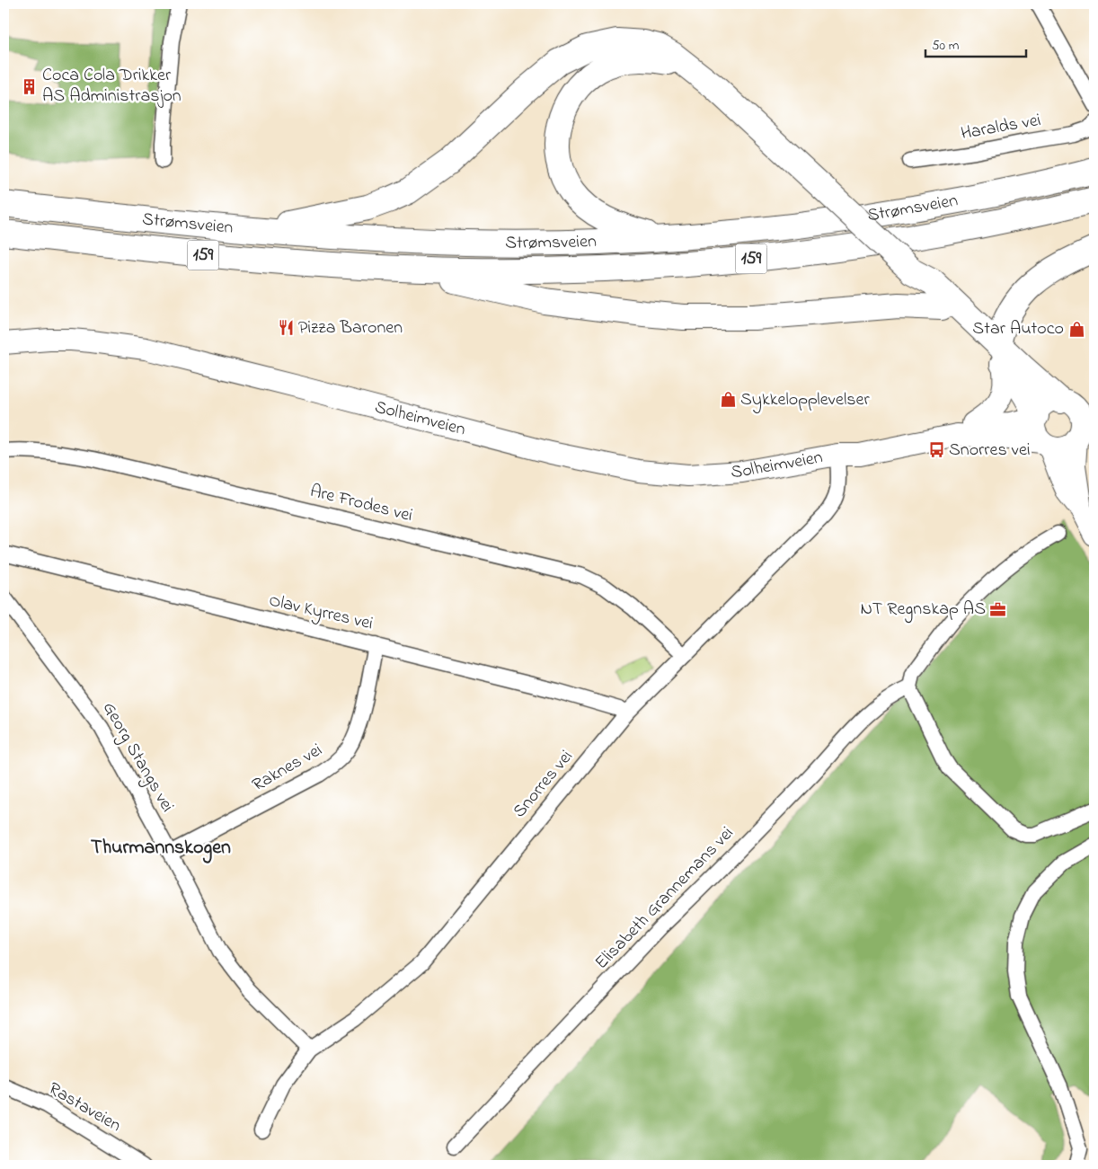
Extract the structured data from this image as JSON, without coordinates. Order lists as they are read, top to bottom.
{
  "streets": {
    "highway": ["Strømsveien", "159"],
    "main road": ["Solheimveien"],
    "street": [
      "Haralds vei",
      "Are Frodes vei",
      "Olav Kyrres vei",
      "Georg Stangs vei",
      "Raknes vei",
      "Snorres vei",
      "Elisabeth Grannemans vei",
      "Rastaveien"
    ]
  },
  "crossings": [
    ["Solheimveien", "Snorres vei"],
    ["Are Frodes vei", "Snorres vei"],
    ["Olav Kyrres vei", "Raknes vei"],
    ["Olav Kyrres vei", "Snorres vei"],
    ["Georg Stangs vei", "Raknes vei"],
    ["Georg Stangs vei", "Snorres vei"]
  ],
  "districts": ["Thurmannskogen"],
  "places": {
    "building": ["Coca Cola Drikker AS Administrasjon"],
    "restaurant": ["Pizza Baronen"],
    "shop": ["Star Autoco", "Sykkelopplevelser"],
    "bus stop": ["Snorres vei"],
    "office": ["NT Regnskap AS"]
  },
  "scale_bar": "50 m"
}
